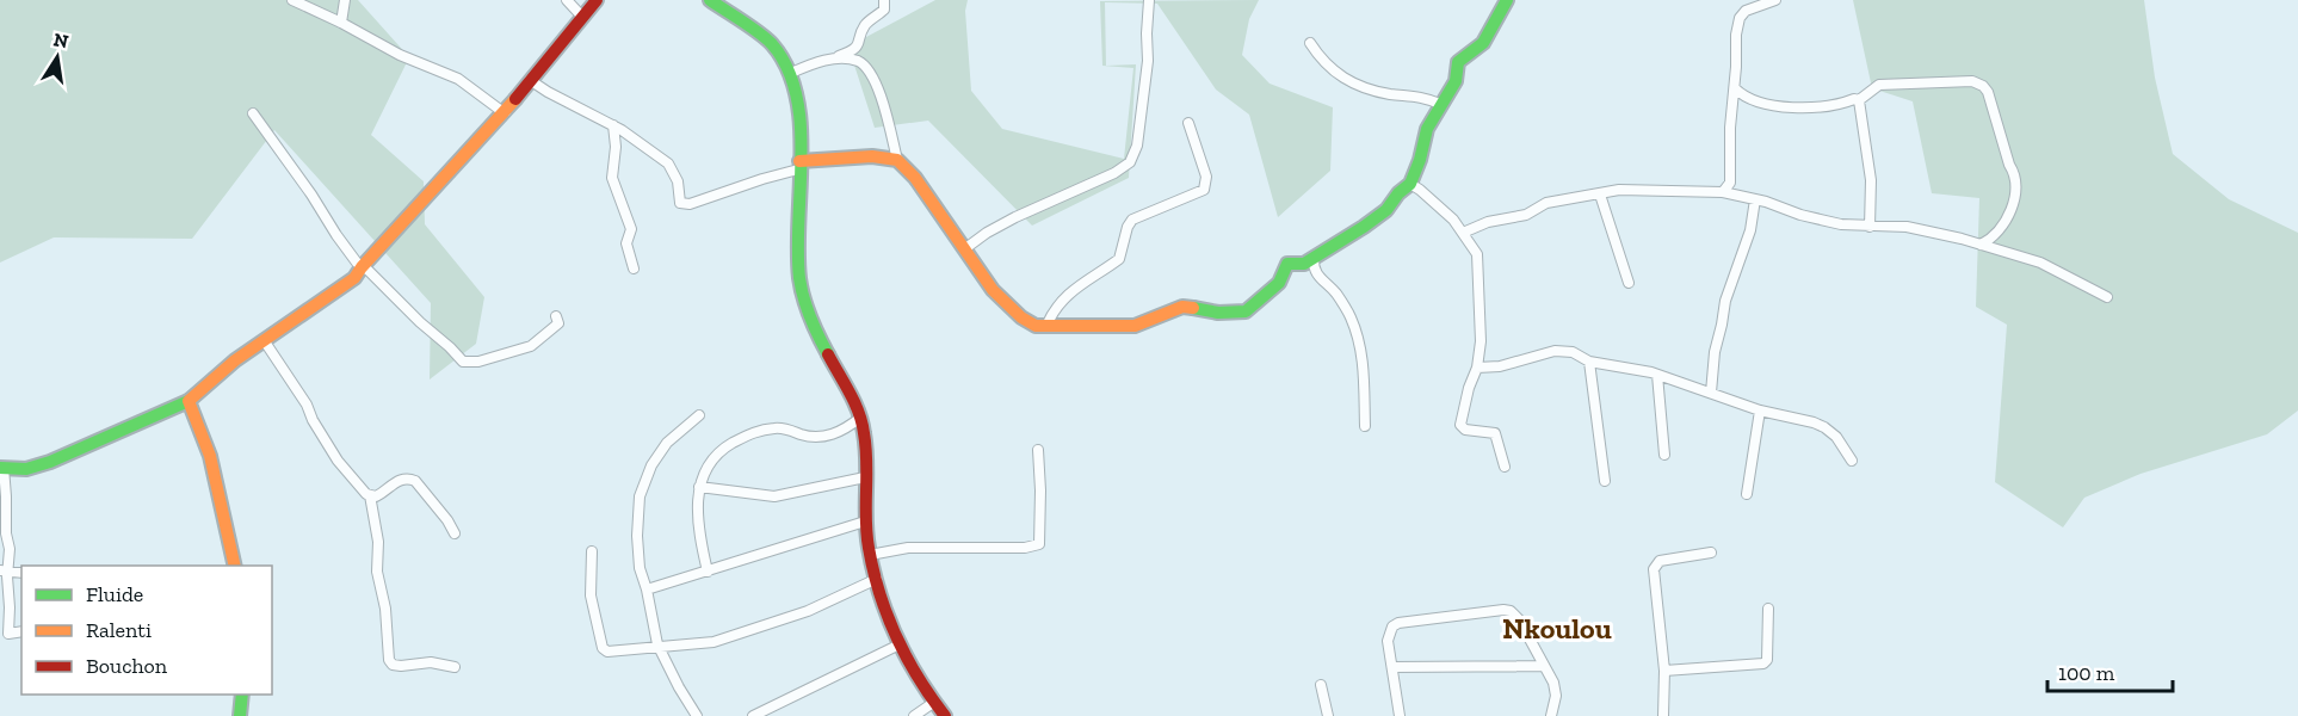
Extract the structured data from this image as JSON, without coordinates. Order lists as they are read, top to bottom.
{
  "districts": ["Nkoulou"],
  "legend": ["Fluide", "Ralenti", "Bouchon"],
  "scale_bar": "100 m",
  "north": "top"
}
